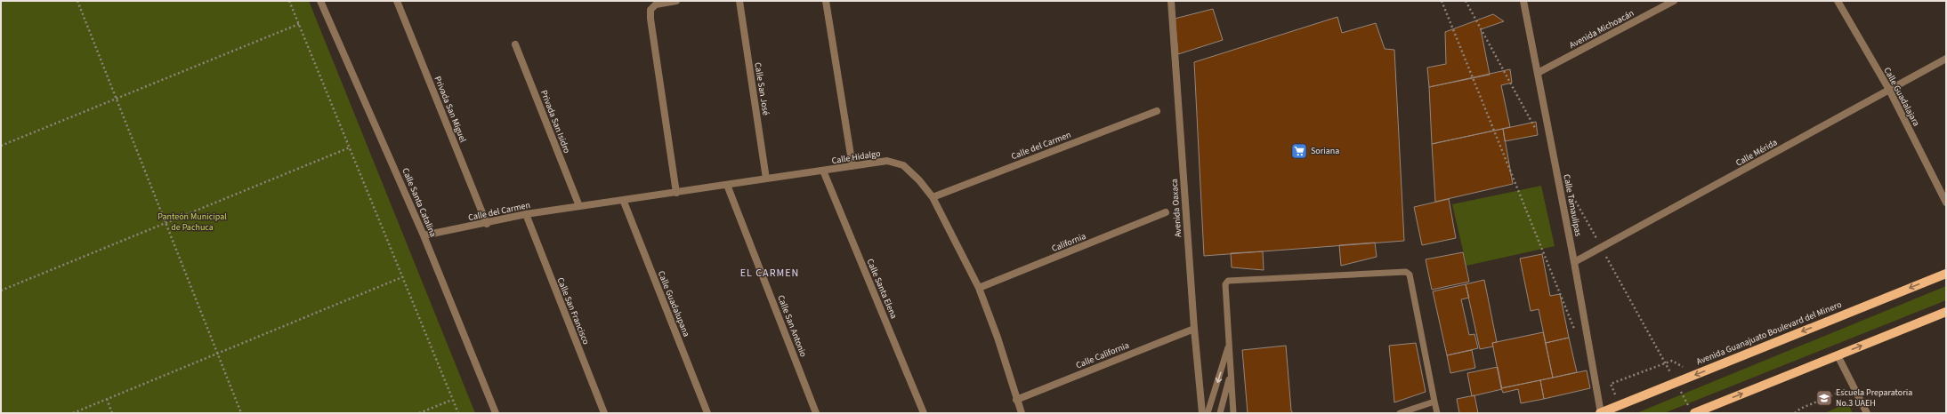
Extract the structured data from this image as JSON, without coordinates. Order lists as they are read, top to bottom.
{
  "streets": {
    "main road": ["Avenida Guanajuato Boulevard del Minero"],
    "street": [
      "Avenida Michoacán",
      "Calle San José",
      "Calle Guadalajara",
      "Privada San Miguel",
      "Privada San Isidro",
      "Calle del Carmen",
      "Calle Mérida",
      "Calle Hidalgo",
      "Calle Santa Catalina",
      "Calle Tamaulipas",
      "Avenida Oaxaca",
      "California",
      "Calle Santa Elena",
      "Calle Guadalupana",
      "Calle San Francisco",
      "Calle San Antonio",
      "Calle California"
    ]
  },
  "crossings": [
    ["Avenida Michoacán", "Calle Tamaulipas"],
    ["Calle San José", "Calle Hidalgo"],
    ["Calle Guadalajara", "Calle Mérida"],
    ["Privada San Miguel", "Calle del Carmen"],
    ["Privada San Isidro", "Calle del Carmen"],
    ["Privada San Isidro", "Calle Hidalgo"],
    ["Calle del Carmen", "Calle Hidalgo"],
    ["Calle del Carmen", "Calle Santa Catalina"],
    ["Calle del Carmen", "Calle San Francisco"],
    ["Calle Mérida", "Calle Tamaulipas"],
    ["Calle Hidalgo", "California"],
    ["Calle Hidalgo", "Calle Santa Elena"],
    ["Calle Hidalgo", "Calle Guadalupana"],
    ["Calle Hidalgo", "Calle San Antonio"],
    ["Calle Hidalgo", "Calle California"],
    ["Calle Tamaulipas", "Avenida Guanajuato Boulevard del Minero"],
    ["Avenida Oaxaca", "Calle California"]
  ],
  "districts": ["EL CARMEN"],
  "parks": ["Panteón Municipal de Pachuca"],
  "places": {
    "supermarket": ["Soriana"],
    "school or university": ["Escuela Preparatoria No.3 UAEH"]
  }
}
